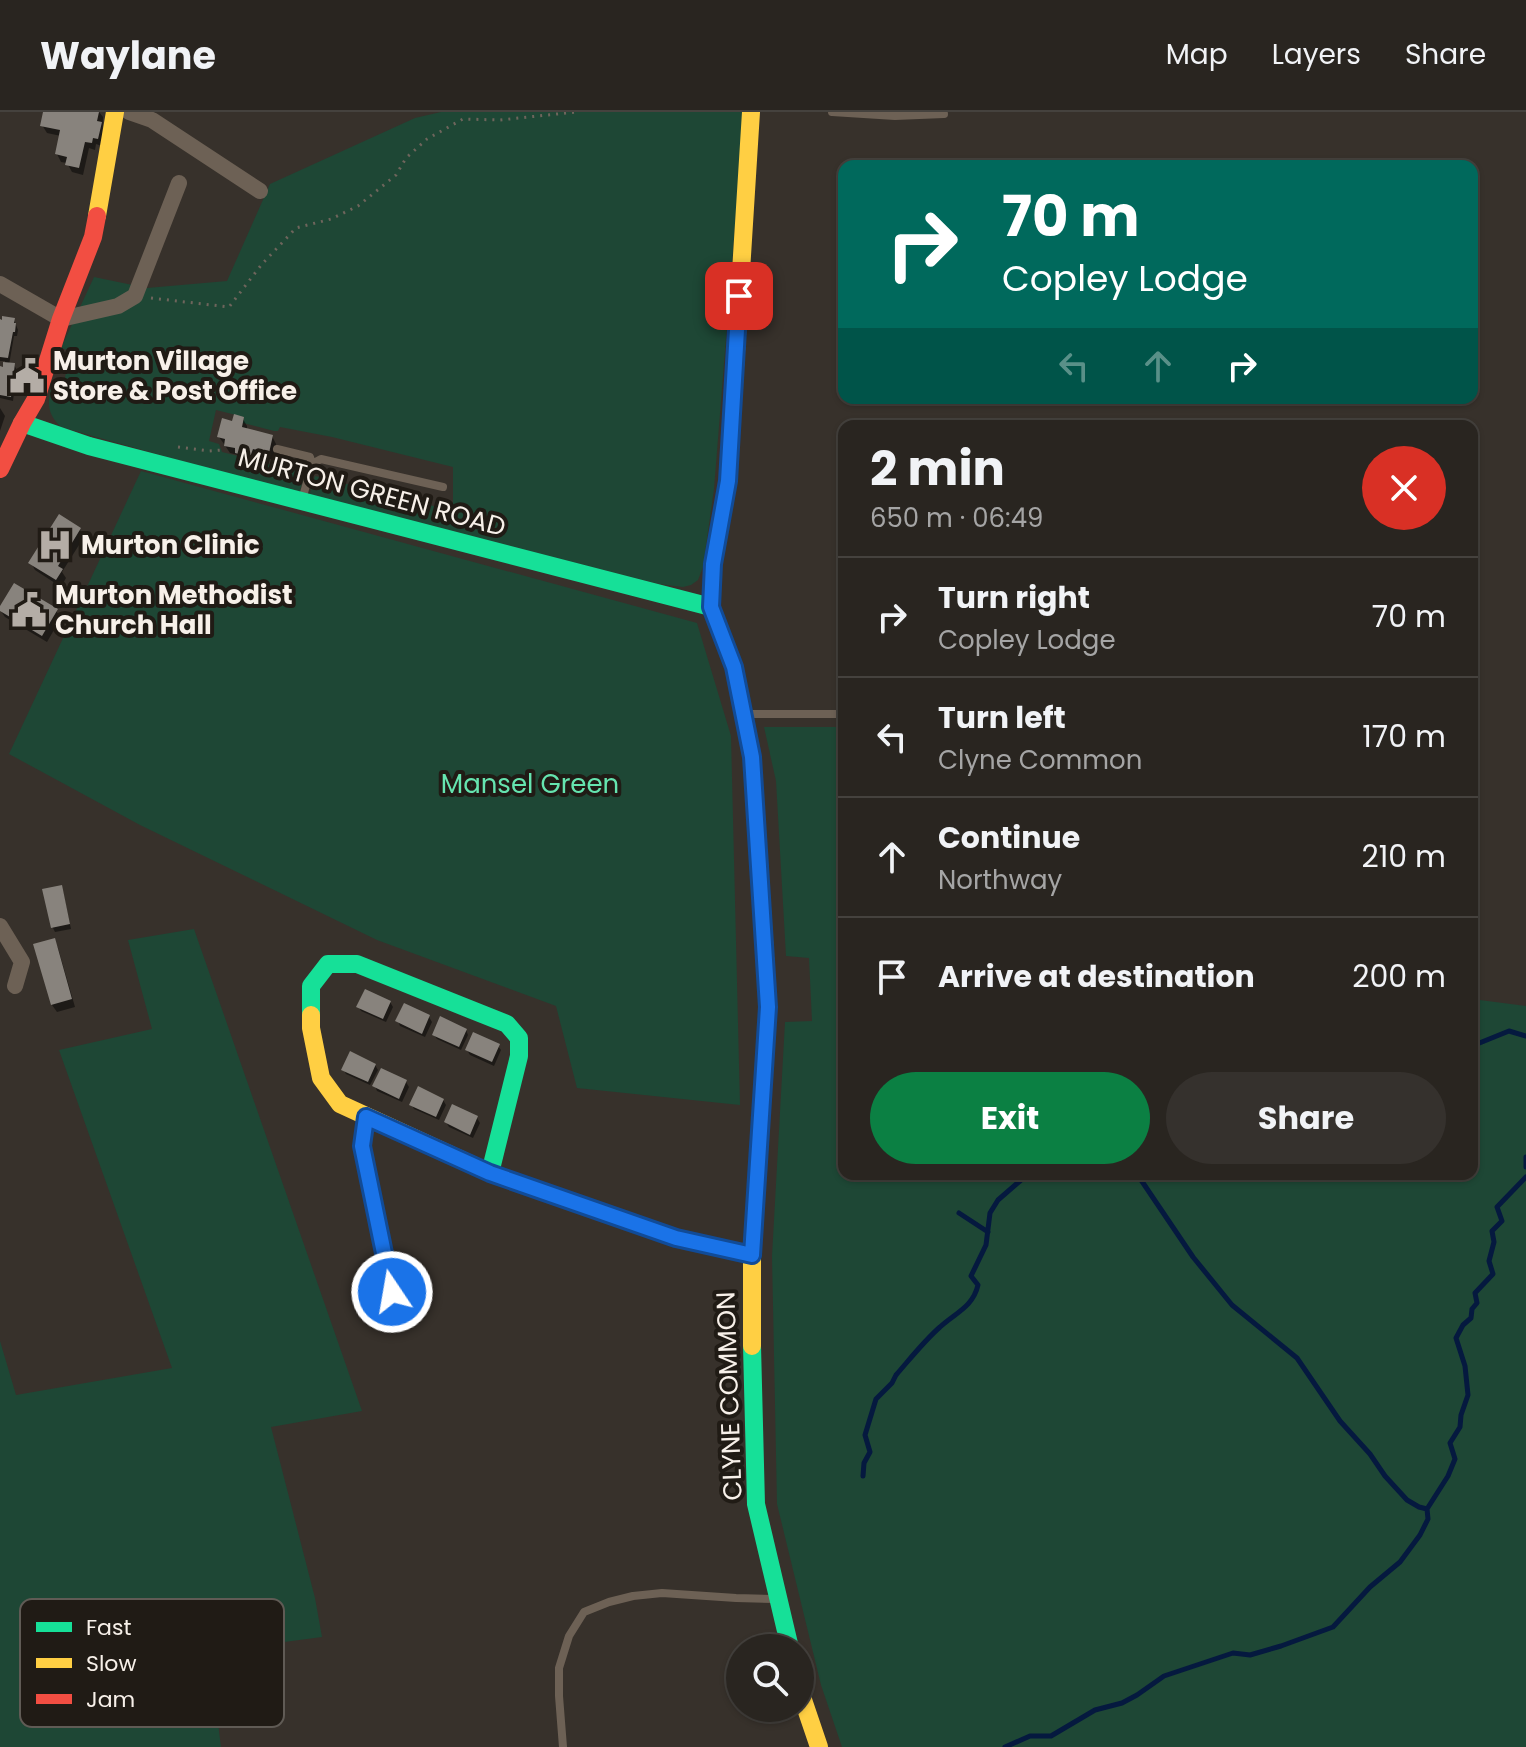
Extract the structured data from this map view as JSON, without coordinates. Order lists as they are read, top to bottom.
{
  "streets": {
    "street": ["MURTON GREEN ROAD", "CLYNE COMMON"]
  },
  "crossings": [
    ["MURTON GREEN ROAD", "CLYNE COMMON"]
  ],
  "parks": ["Mansel Green"],
  "places": {
    "public building": ["Murton Village Store & Post Office", "Murton Methodist Church Hall"],
    "hospital": ["Murton Clinic"]
  },
  "legend": ["Fast", "Slow", "Jam"],
  "page": {
    "header": "Waylane",
    "nav": ["Map", "Layers", "Share"],
    "turn": ["70 m", "Copley Lodge"],
    "heading": ["2 min", "650 m · 06:49"],
    "list": [
      {
        "name": "Turn right",
        "note": "Copley Lodge",
        "value": "70 m"
      },
      {
        "name": "Turn left",
        "note": "Clyne Common",
        "value": "170 m"
      },
      {
        "name": "Continue",
        "note": "Northway",
        "value": "210 m"
      },
      {
        "name": "Arrive at destination",
        "value": "200 m"
      }
    ],
    "buttons": ["Exit", "Share"]
  }
}
